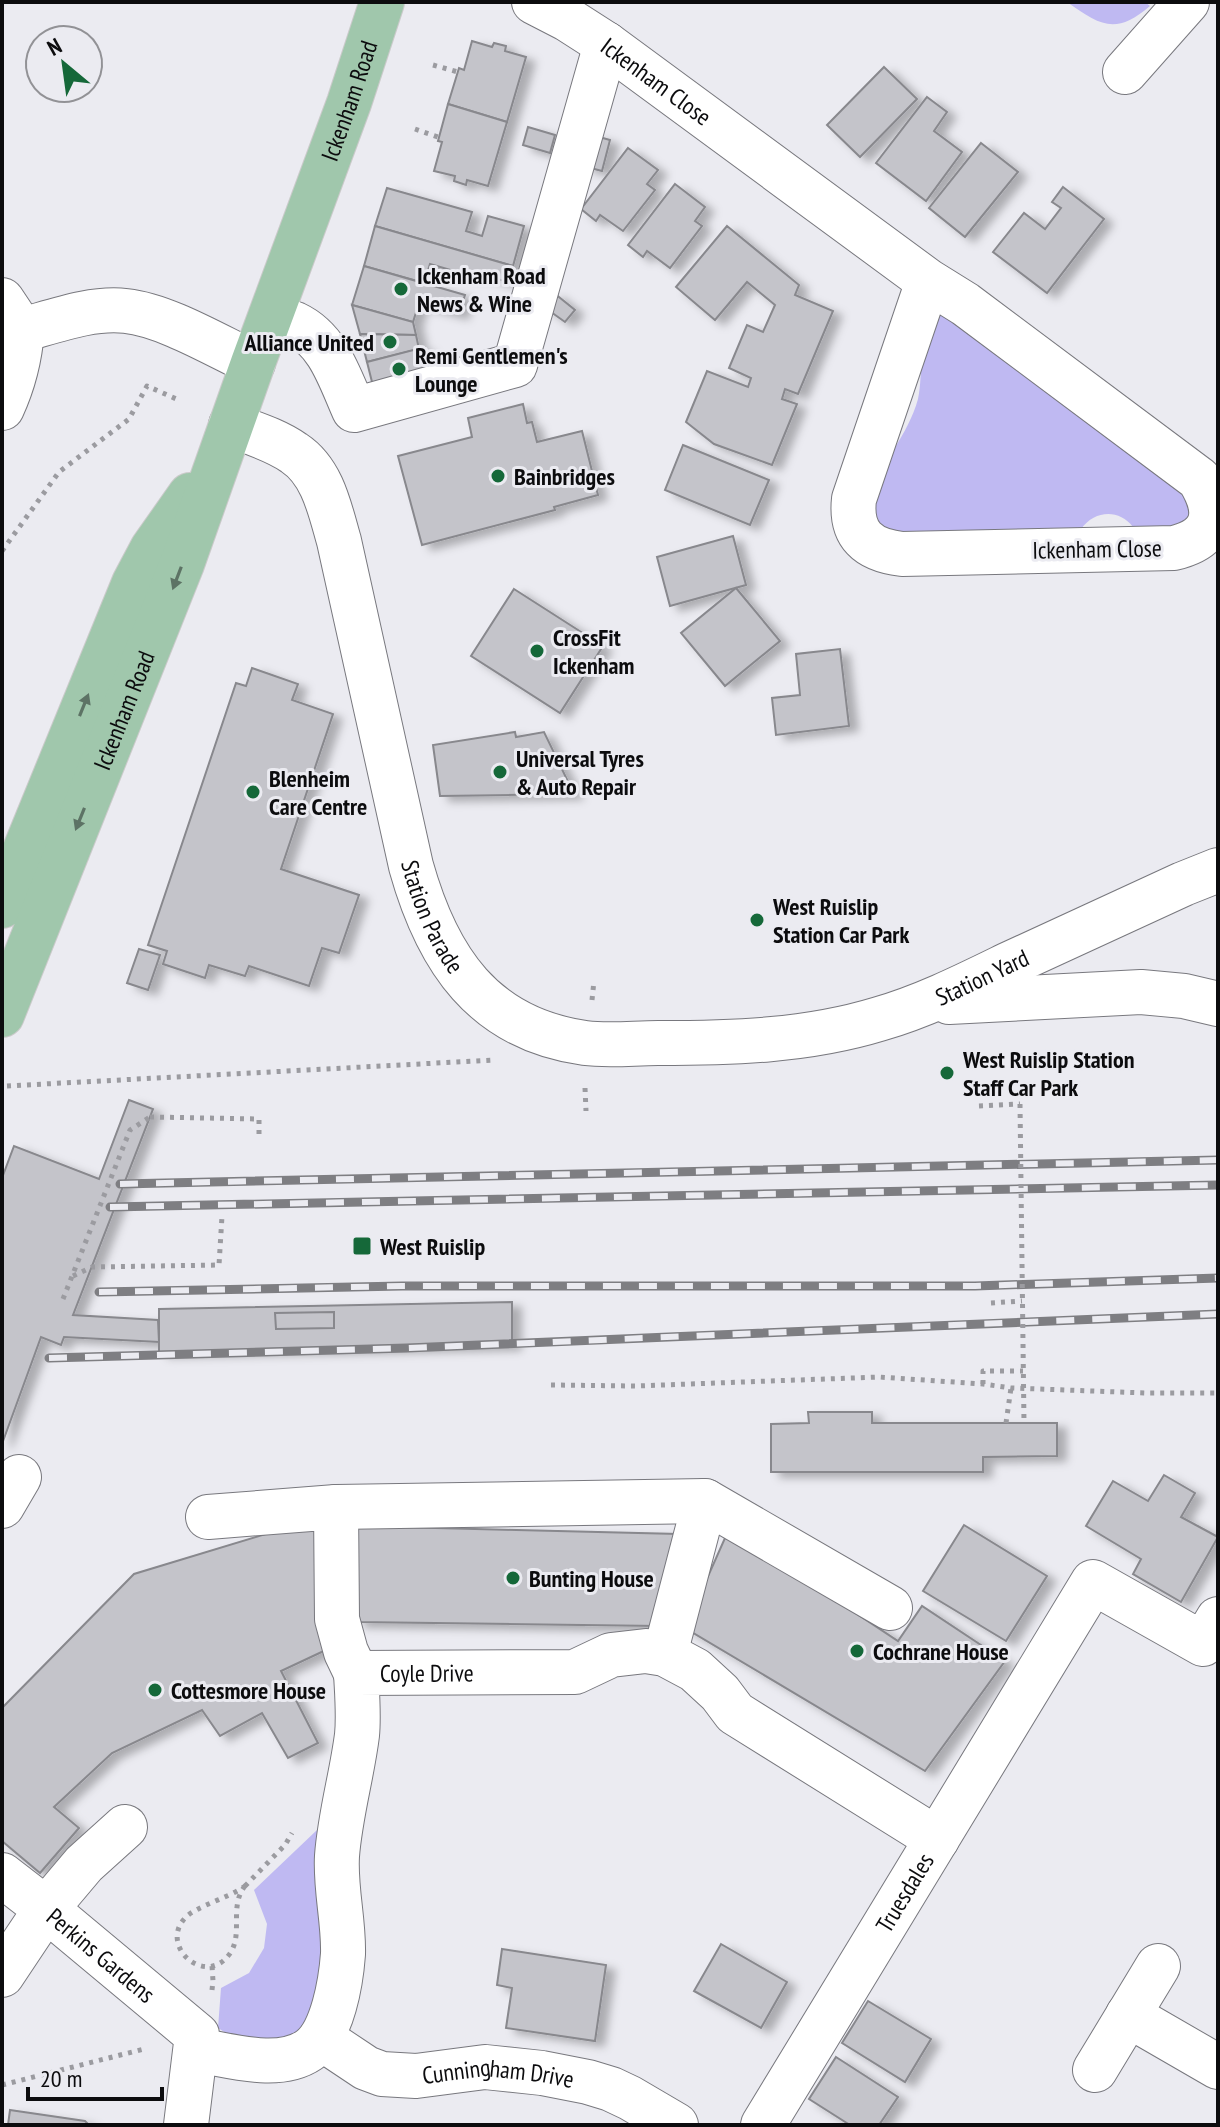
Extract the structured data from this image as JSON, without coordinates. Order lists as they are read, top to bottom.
{
  "streets": {
    "main road": ["Ickenham Road"],
    "street": [
      "Ickenham Close",
      "Station Parade",
      "Station Yard",
      "Coyle Drive",
      "Truesdales",
      "Perkins Gardens",
      "Cunningham Drive"
    ]
  },
  "crossings": [
    ["Ickenham Road", "Station Parade"],
    ["Station Parade", "Station Yard"],
    ["Coyle Drive", "Truesdales"],
    ["Coyle Drive", "Cunningham Drive"]
  ],
  "places": {
    "other": [
      "Ickenham Road News & Wine",
      "Alliance United",
      "Remi Gentlemen's Lounge",
      "Bainbridges",
      "CrossFit Ickenham",
      "Universal Tyres & Auto Repair",
      "Blenheim Care Centre",
      "West Ruislip Station Car Park",
      "West Ruislip Station Staff Car Park",
      "Bunting House",
      "Cochrane House",
      "Cottesmore House"
    ],
    "transit": ["West Ruislip"]
  },
  "scale_bar": "20 m",
  "north": "top left"
}
